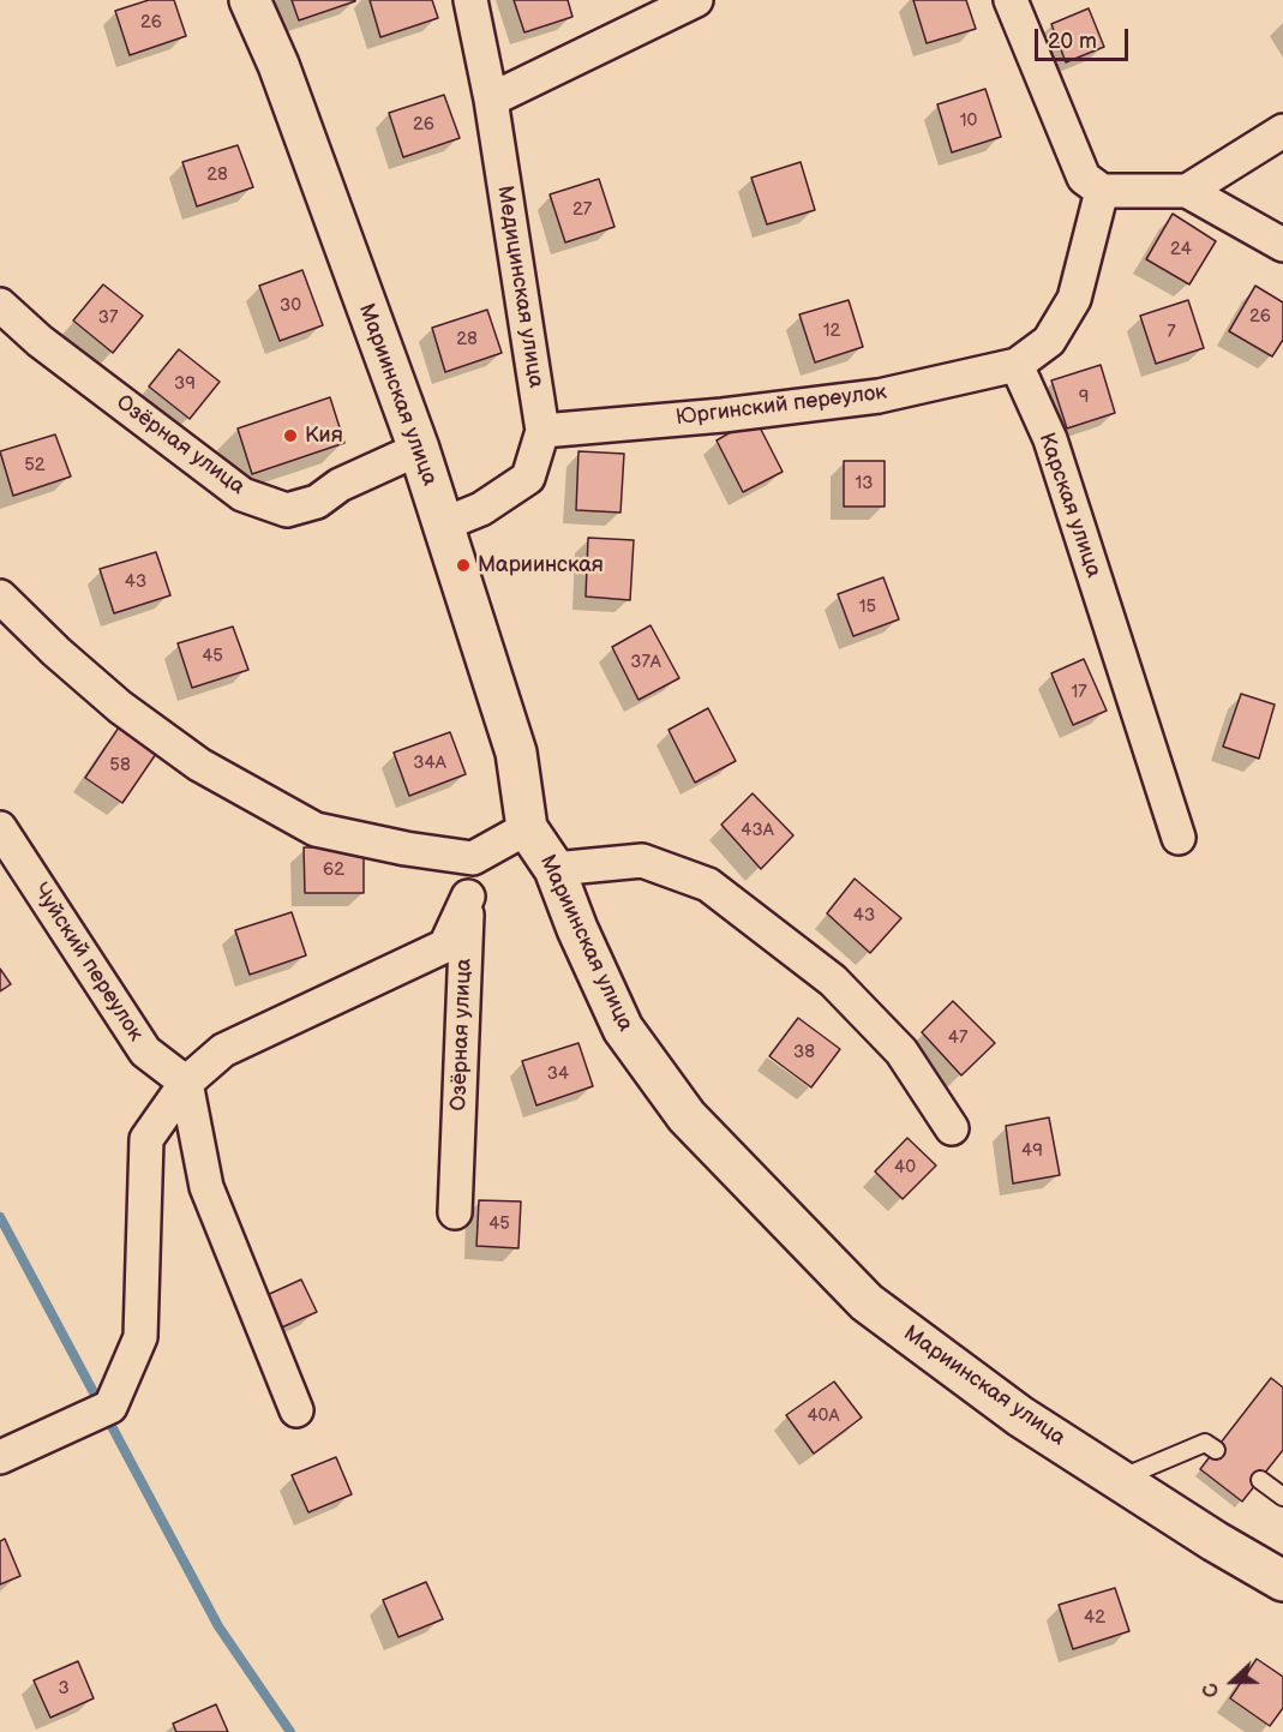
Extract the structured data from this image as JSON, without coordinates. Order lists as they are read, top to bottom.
{
  "streets": {
    "main road": ["Мариинская улица"],
    "street": [
      "Медицинская улица",
      "Юргинский переулок",
      "Озёрная улица",
      "Карская улица",
      "Чуйский переулок"
    ]
  },
  "crossings": [
    ["Медицинская улица", "Мариинская улица"],
    ["Медицинская улица", "Юргинский переулок"],
    ["Мариинская улица", "Озёрная улица"],
    ["Юргинский переулок", "Карская улица"]
  ],
  "places": ["Кия", "Мариинская"],
  "house_numbers": [
    "26",
    "10",
    "26",
    "28",
    "27",
    "24",
    "30",
    "26",
    "37",
    "12",
    "7",
    "28",
    "39",
    "9",
    "52",
    "13",
    "43",
    "15",
    "45",
    "37А",
    "17",
    "34А",
    "58",
    "43А",
    "62",
    "43",
    "47",
    "38",
    "34",
    "49",
    "40",
    "45",
    "40А",
    "42",
    "3"
  ],
  "scale_bar": "20 m",
  "north": "left"
}
